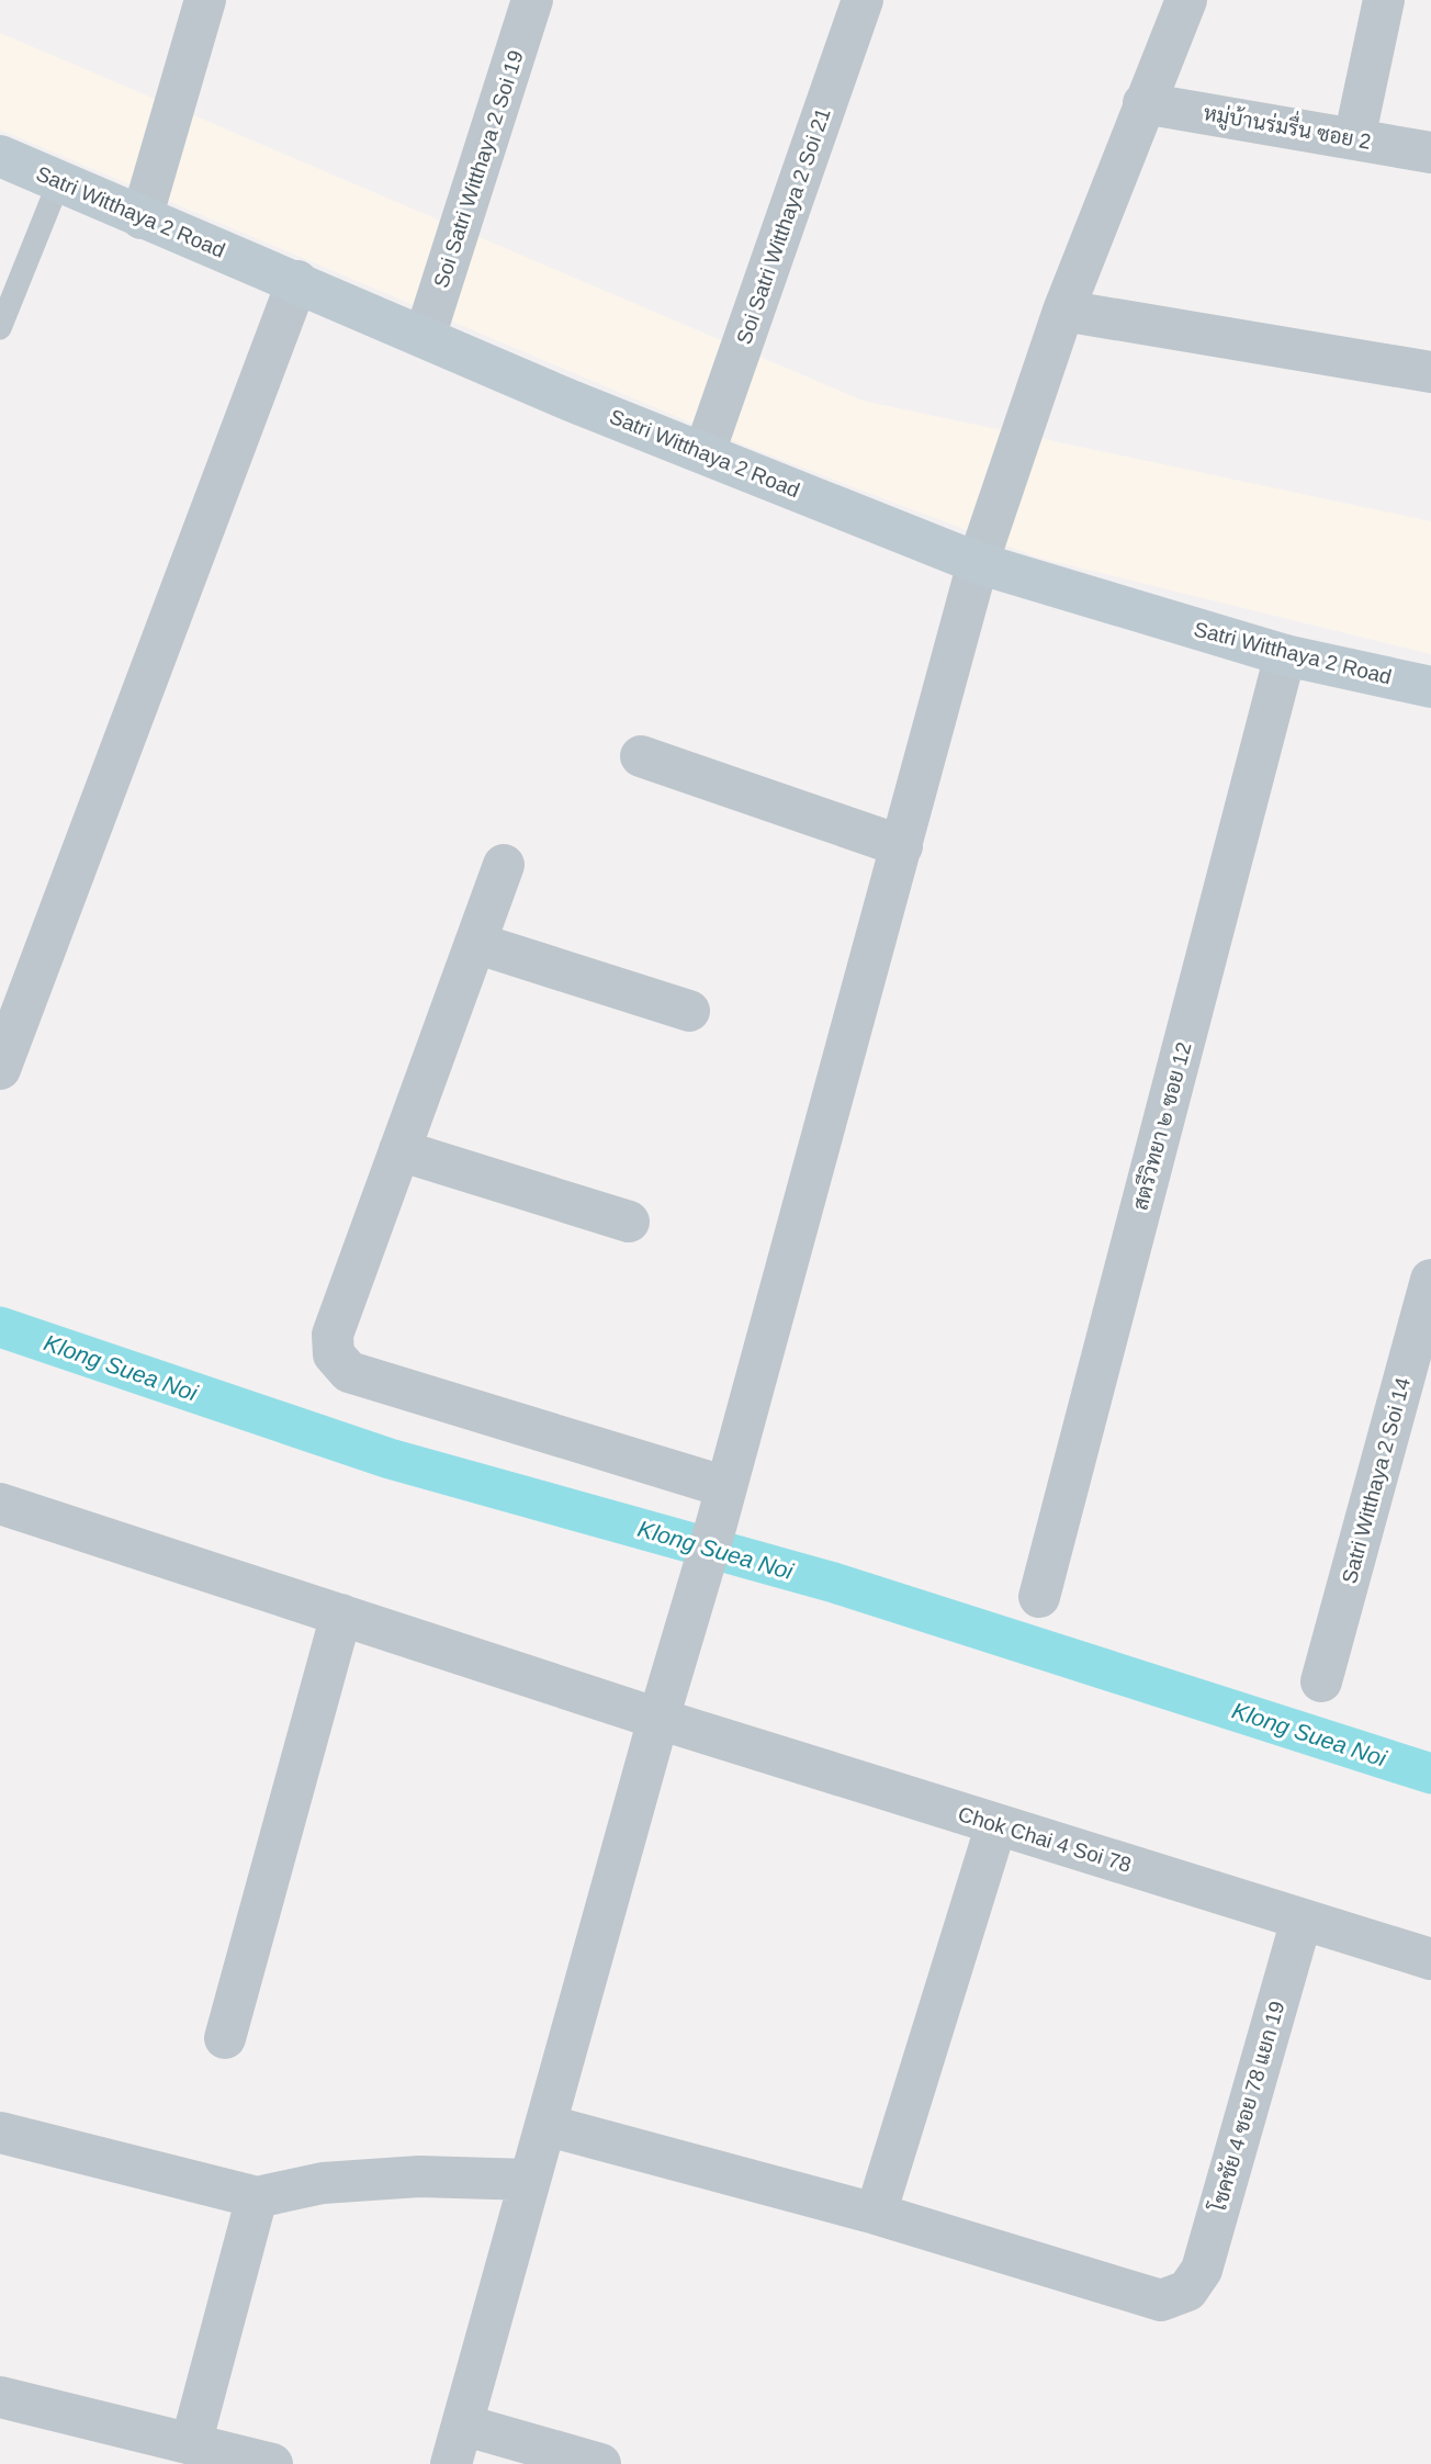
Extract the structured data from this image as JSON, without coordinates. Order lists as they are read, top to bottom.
{
  "streets": {
    "street": [
      "หมู่บ้านร่มรื่น ซอย 2",
      "Soi Satri Witthaya 2 Soi 19",
      "Satri Witthaya 2 Road",
      "Soi Satri Witthaya 2 Soi 21",
      "สตรีวิทยา ๒ ซอย 12",
      "Satri Witthaya 2 Soi 14",
      "Chok Chai 4 Soi 78",
      "โชคชัย 4 ซอย 78 แยก 19"
    ]
  },
  "crossings": [
    ["Soi Satri Witthaya 2 Soi 19", "Satri Witthaya 2 Road"],
    ["Satri Witthaya 2 Road", "Soi Satri Witthaya 2 Soi 21"],
    ["Satri Witthaya 2 Road", "สตรีวิทยา ๒ ซอย 12"],
    ["Chok Chai 4 Soi 78", "โชคชัย 4 ซอย 78 แยก 19"]
  ],
  "water": ["Klong Suea Noi"]
}
